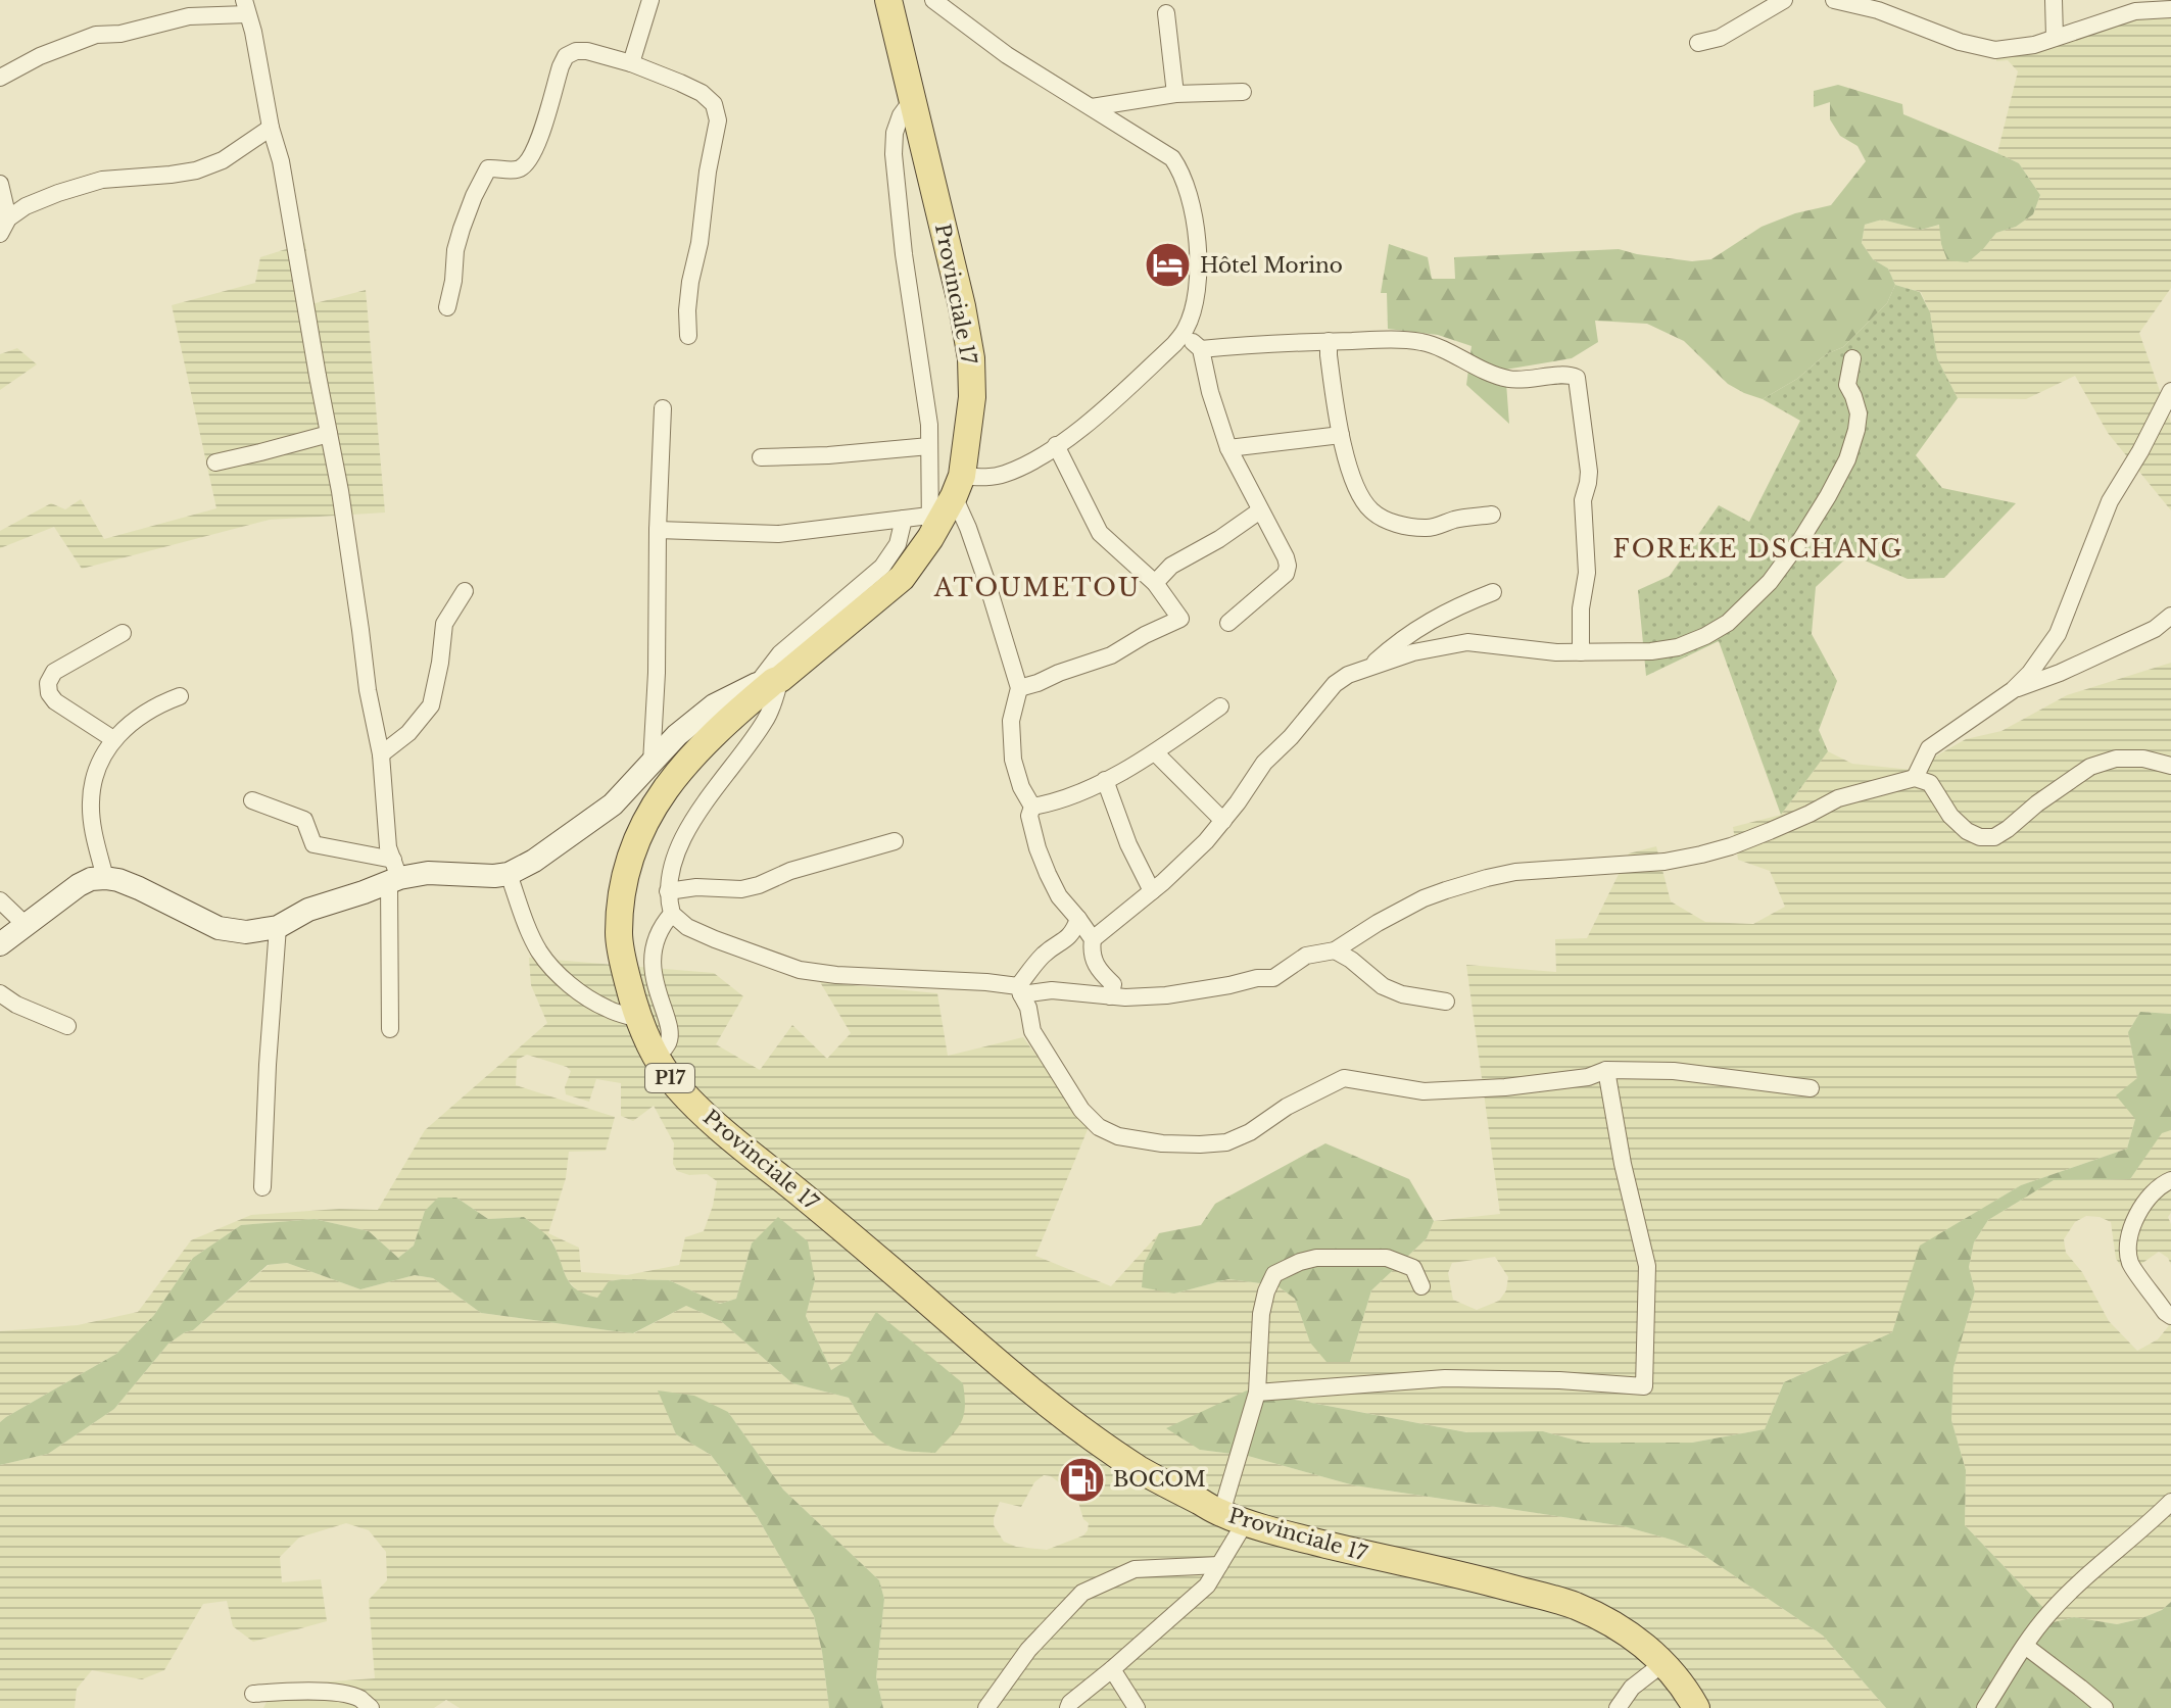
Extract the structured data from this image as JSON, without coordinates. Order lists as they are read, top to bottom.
{
  "streets": {
    "main road": ["Provinciale 17", "P17"]
  },
  "districts": ["FOREKE DSCHANG", "ATOUMETOU"],
  "places": {
    "hotel": ["Hôtel Morino"],
    "fuel station": ["BOCOM"]
  }
}
